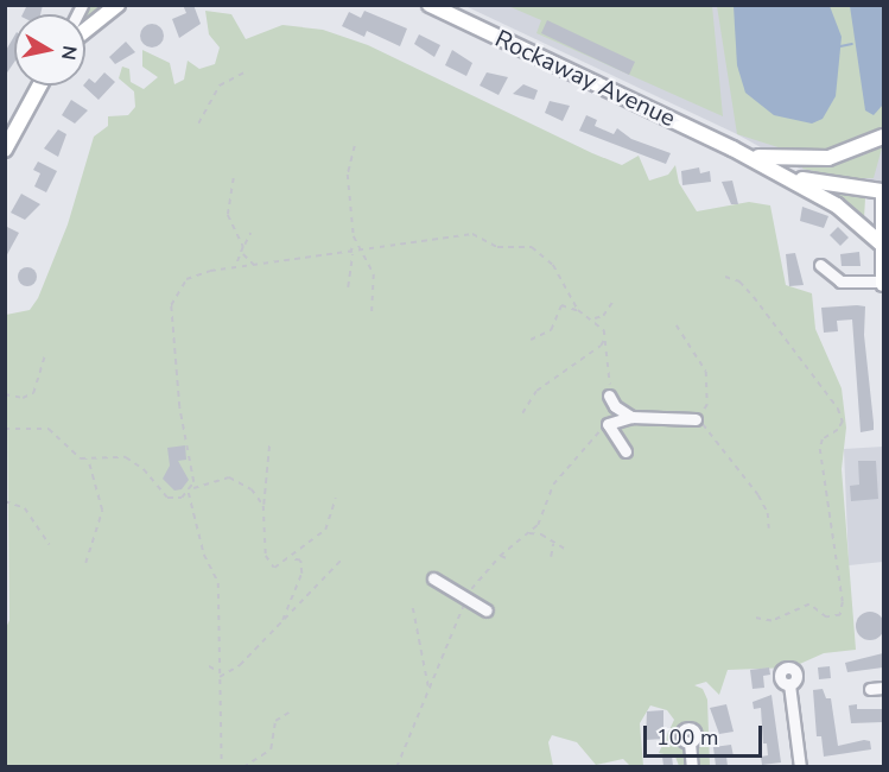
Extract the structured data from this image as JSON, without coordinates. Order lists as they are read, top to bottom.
{
  "streets": {
    "main road": ["Rockaway Avenue"]
  },
  "scale_bar": "100 m",
  "north": "right"
}
